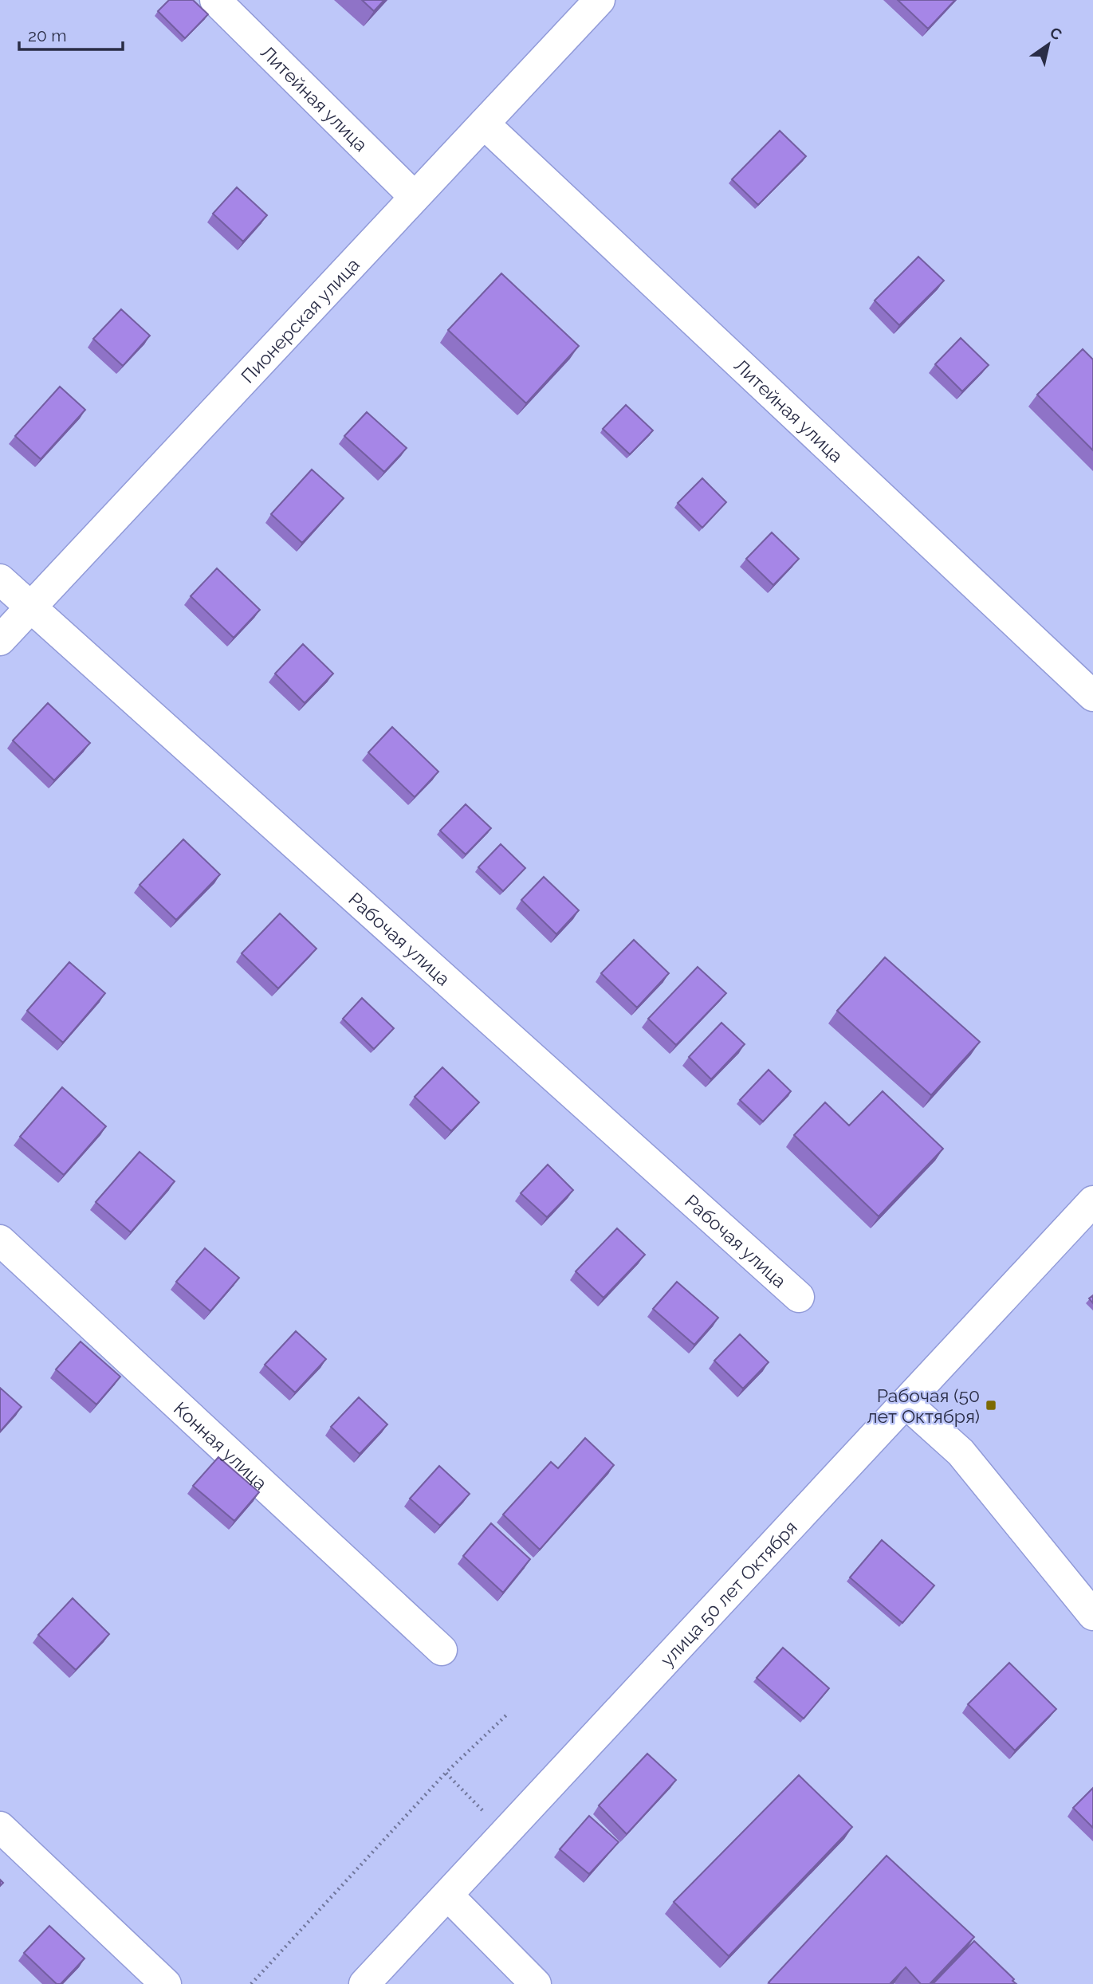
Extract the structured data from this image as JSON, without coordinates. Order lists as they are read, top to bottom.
{
  "streets": {
    "street": [
      "Литейная улица",
      "Пионерская улица",
      "Рабочая улица",
      "Конная улица",
      "улица 50 лет Октября"
    ]
  },
  "crossings": [
    ["Литейная улица", "Пионерская улица"],
    ["Пионерская улица", "Рабочая улица"]
  ],
  "places": {
    "transit": ["Рабочая (50 лет Октября)"]
  },
  "scale_bar": "20 m",
  "north": "top right"
}
